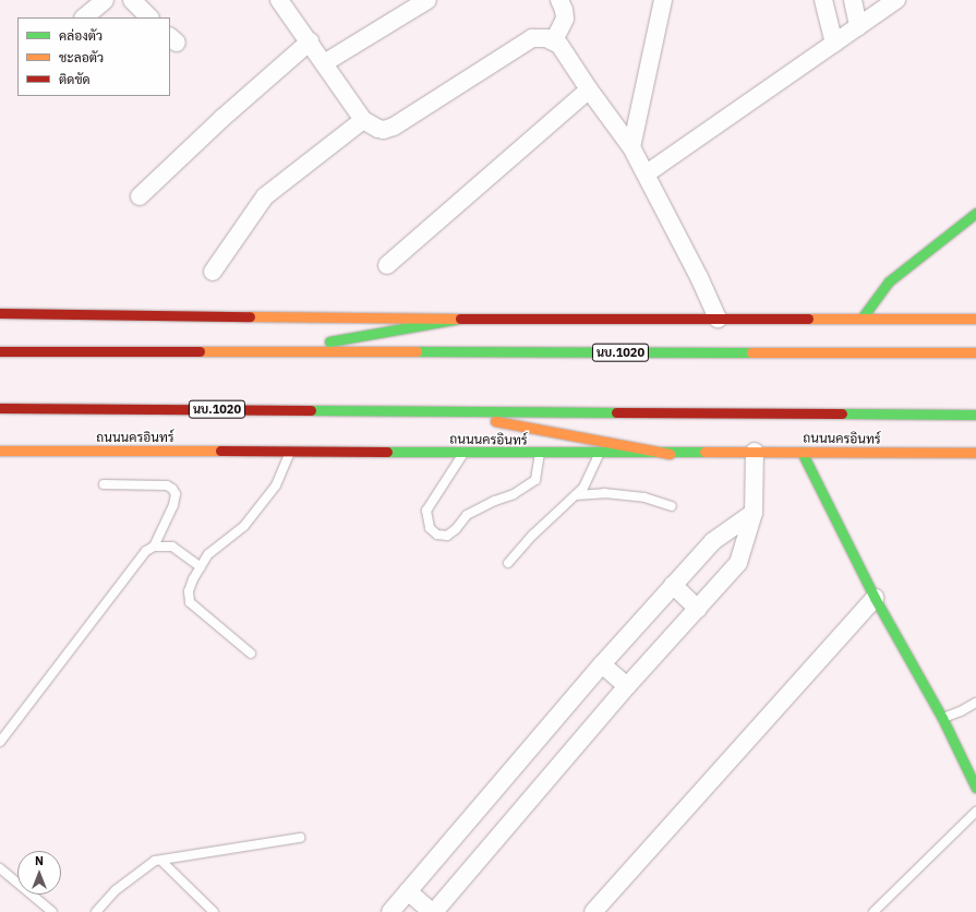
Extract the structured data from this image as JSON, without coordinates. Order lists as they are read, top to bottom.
{
  "streets": {
    "main road": ["นบ.1020", "ถนนนครอินทร์"]
  },
  "legend": ["คล่องตัว", "ชะลอตัว", "ติดขัด"],
  "north": "top"
}
